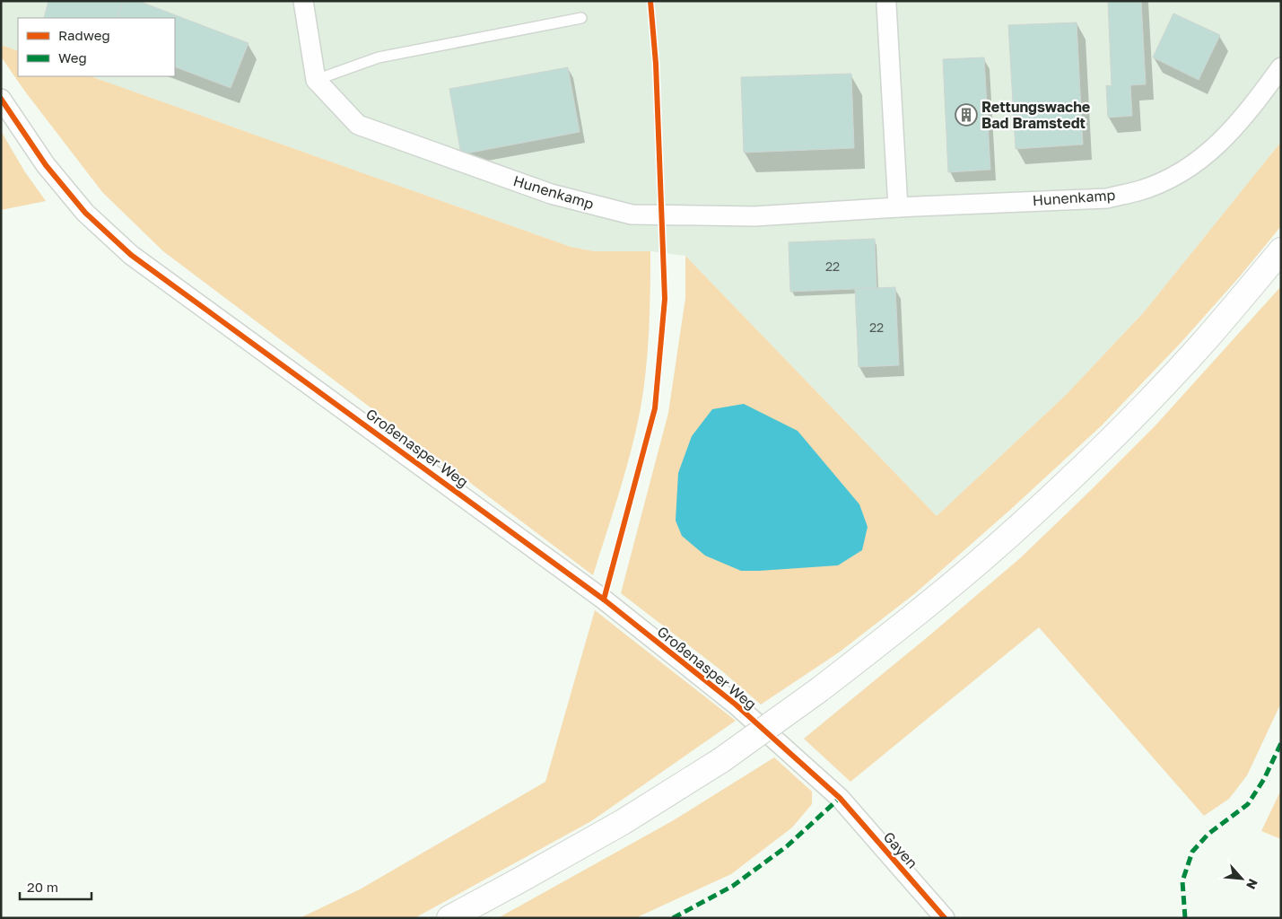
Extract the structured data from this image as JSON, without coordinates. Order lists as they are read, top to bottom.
{
  "streets": {
    "street": ["Hunenkamp", "Großenasper Weg", "Gayen"]
  },
  "crossings": [
    ["Großenasper Weg", "Gayen"]
  ],
  "places": {
    "building": ["Rettungswache Bad Bramstedt"]
  },
  "house_numbers": ["22", "22"],
  "legend": ["Radweg", "Weg"],
  "scale_bar": "20 m",
  "north": "bottom right"
}
